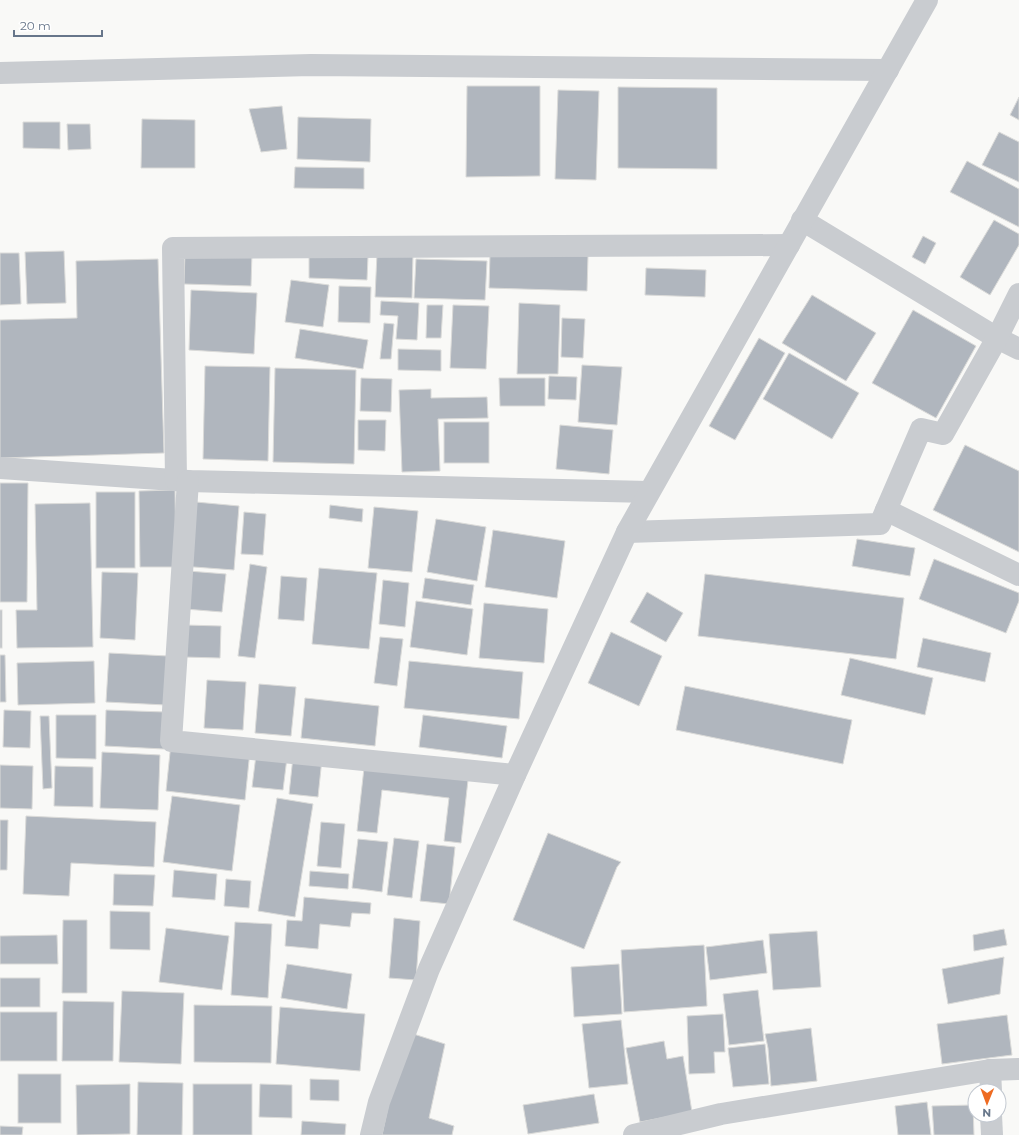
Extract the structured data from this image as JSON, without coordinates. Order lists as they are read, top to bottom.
{
  "scale_bar": "20 m",
  "north": "bottom"
}
